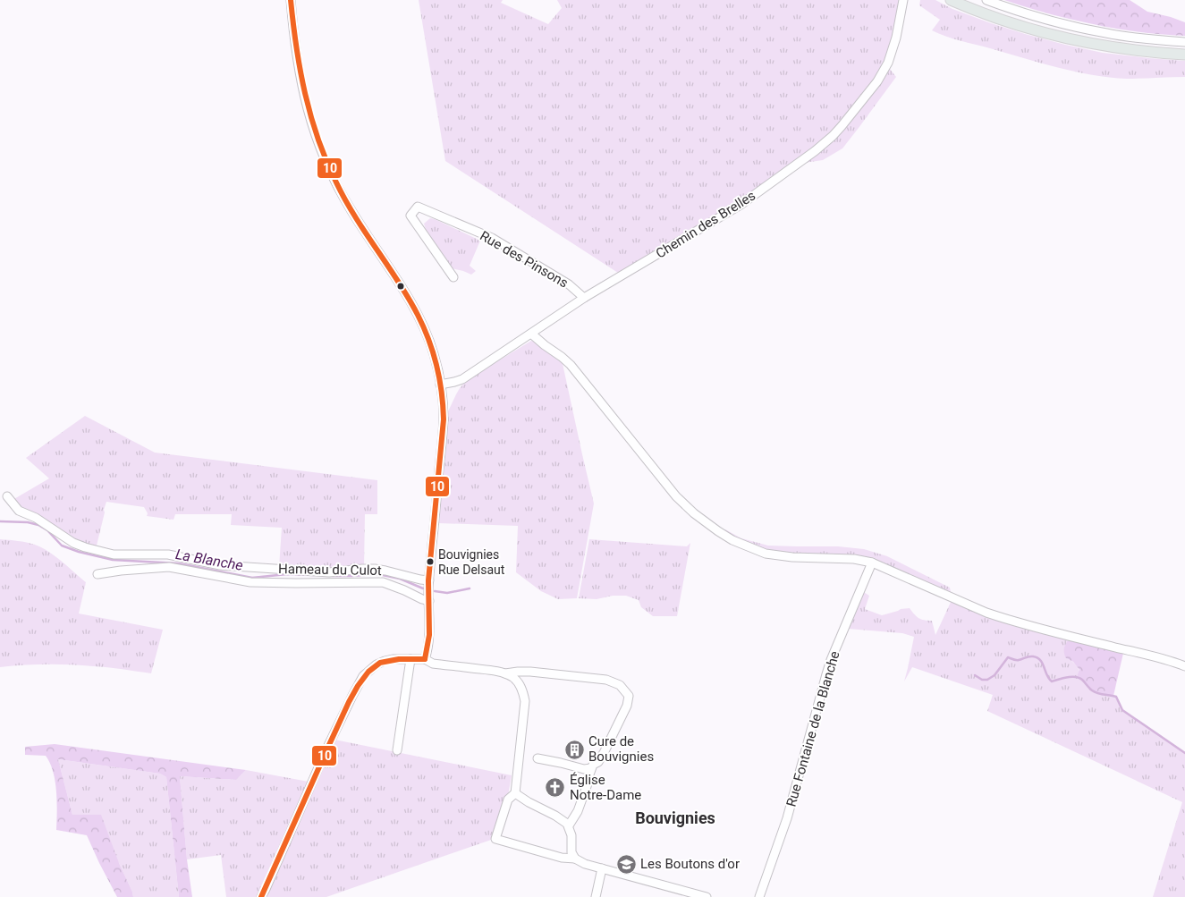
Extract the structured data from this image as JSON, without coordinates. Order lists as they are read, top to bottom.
{
  "streets": {
    "street": [
      "Chemin des Brelles",
      "Rue des Pinsons",
      "Hameau du Culot",
      "Rue Fontaine de la Blanche"
    ]
  },
  "crossings": [
    ["Chemin des Brelles", "Rue des Pinsons"]
  ],
  "districts": ["Bouvignies"],
  "water": ["La Blanche"],
  "places": {
    "other": ["Bouvignies Rue Delsaut"],
    "building": ["Cure de Bouvignies"],
    "church": ["Église Notre-Dame"],
    "school or university": ["Les Boutons d'or"]
  },
  "lines": ["transit line 10"]
}
